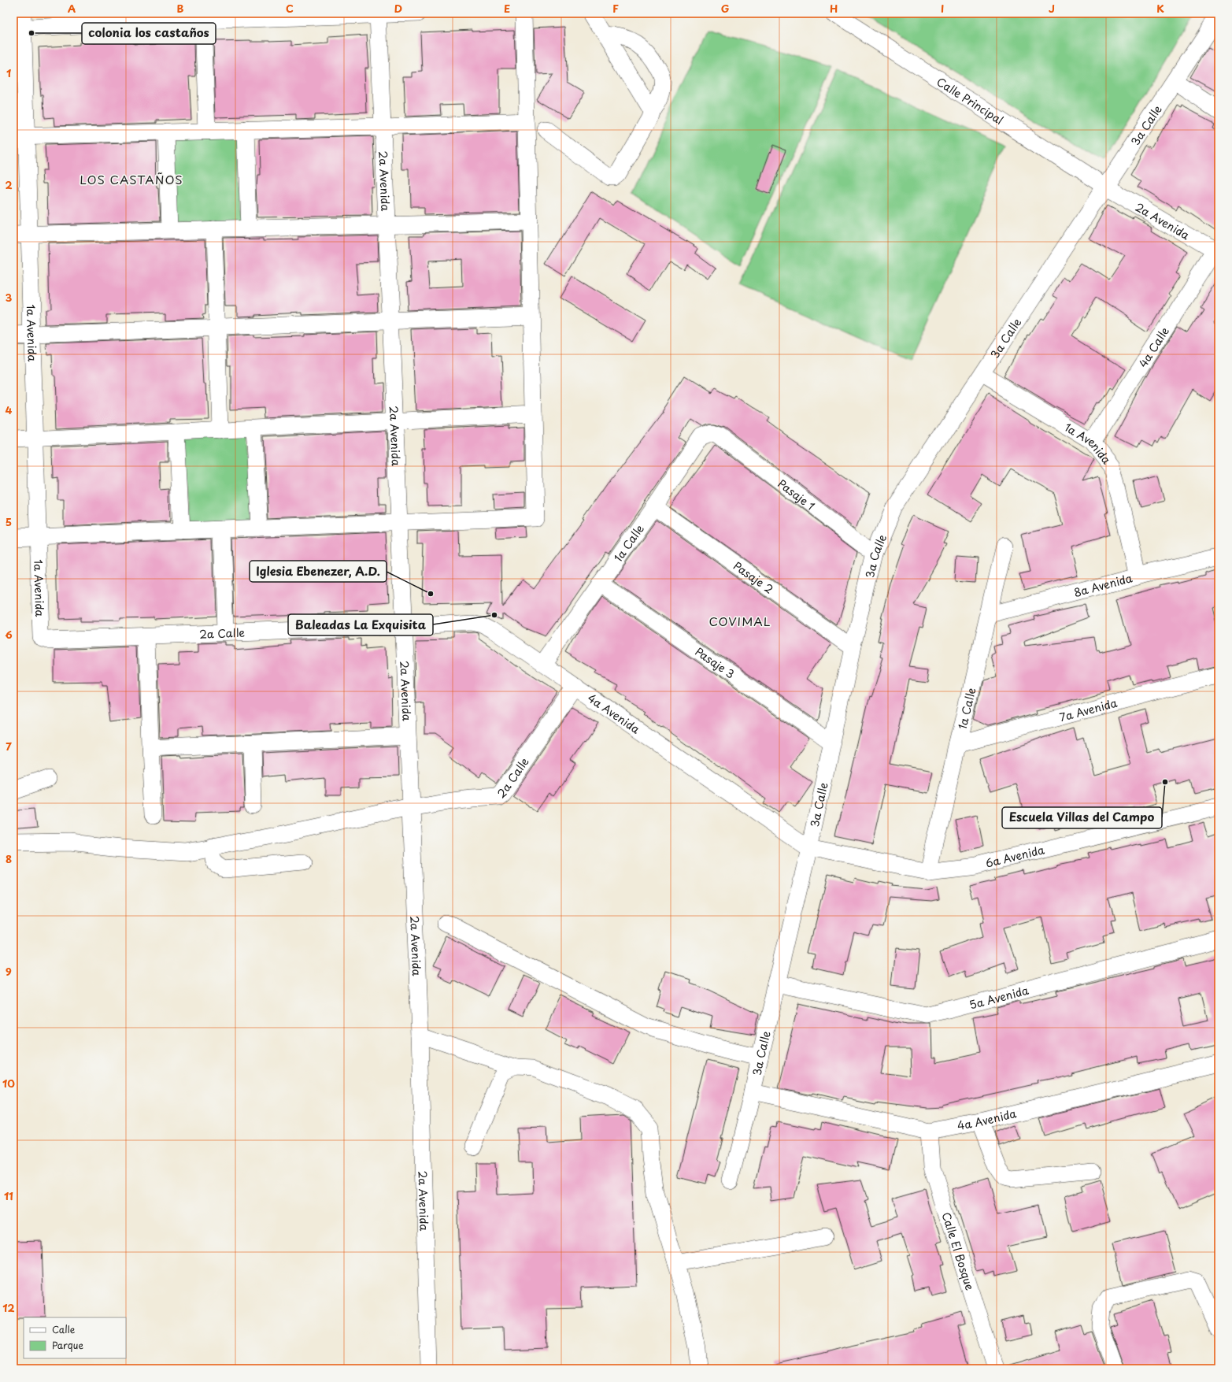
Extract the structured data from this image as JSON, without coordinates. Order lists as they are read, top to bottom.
{
  "streets": {
    "street": [
      "Calle Principal",
      "3a Calle",
      "2a Avenida",
      "1a Avenida",
      "4a Calle",
      "Pasaje 1",
      "1a Calle",
      "Pasaje 2",
      "8a Avenida",
      "2a Calle",
      "Pasaje 3",
      "7a Avenida",
      "4a Avenida",
      "6a Avenida",
      "5a Avenida",
      "Calle El Bosque"
    ]
  },
  "crossings": [
    ["Calle Principal", "3a Calle"],
    ["Calle Principal", "2a Avenida"],
    ["3a Calle", "2a Avenida"],
    ["3a Calle", "1a Avenida"],
    ["3a Calle", "Pasaje 1"],
    ["3a Calle", "Pasaje 2"],
    ["3a Calle", "Pasaje 3"],
    ["3a Calle", "4a Avenida"],
    ["3a Calle", "6a Avenida"],
    ["3a Calle", "5a Avenida"],
    ["2a Avenida", "4a Calle"],
    ["2a Avenida", "2a Calle"],
    ["2a Avenida", "4a Avenida"],
    ["1a Avenida", "4a Calle"],
    ["1a Avenida", "8a Avenida"],
    ["1a Avenida", "2a Calle"],
    ["Pasaje 1", "1a Calle"],
    ["1a Calle", "Pasaje 2"],
    ["1a Calle", "8a Avenida"],
    ["1a Calle", "Pasaje 3"],
    ["1a Calle", "7a Avenida"],
    ["1a Calle", "4a Avenida"],
    ["1a Calle", "6a Avenida"],
    ["2a Calle", "4a Avenida"],
    ["4a Avenida", "6a Avenida"],
    ["4a Avenida", "Calle El Bosque"]
  ],
  "districts": ["LOS CASTAÑOS", "COVIMAL"],
  "places": [
    "colonia los castaños",
    "Iglesia Ebenezer, A.D.",
    "Baleadas La Exquisita",
    "Escuela Villas del Campo"
  ],
  "legend": ["Calle", "Parque"],
  "grid": {
    "columns": [
      "A",
      "B",
      "C",
      "D",
      "E",
      "F",
      "G",
      "H",
      "I",
      "J",
      "K"
    ],
    "rows": [
      "1",
      "2",
      "3",
      "4",
      "5",
      "6",
      "7",
      "8",
      "9",
      "10",
      "11",
      "12"
    ]
  }
}
